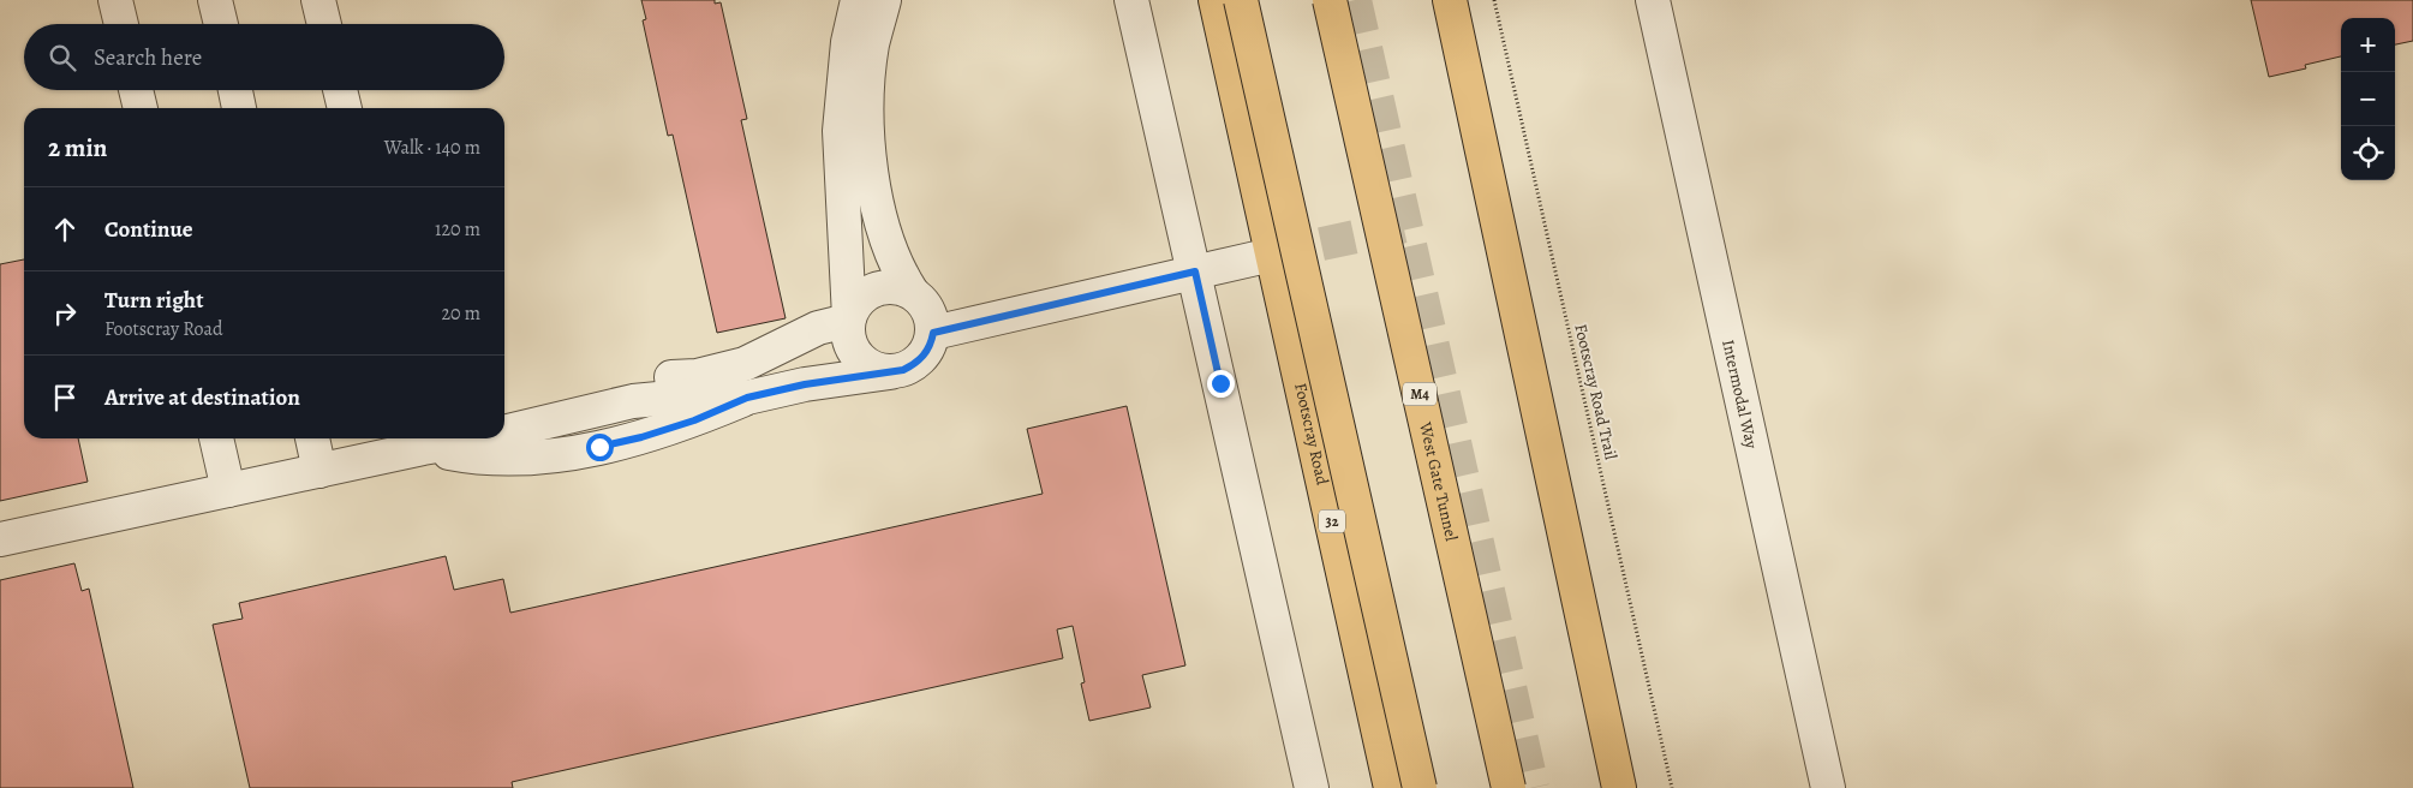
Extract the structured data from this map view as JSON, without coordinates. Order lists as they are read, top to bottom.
{
  "streets": {
    "main road": [
      "M4",
      "Footscray Road",
      "West Gate Tunnel",
      "32"
    ],
    "street": ["Intermodal Way"],
    "path": ["Footscray Road Trail"]
  },
  "page": {
    "map_buttons": ["+", "−"],
    "search": "Search here",
    "heading": ["2 min", "Walk · 140 m"],
    "list": [
      ["Continue", "120 m"],
      ["Turn right", "Footscray Road", "20 m"],
      "Arrive at destination"
    ]
  }
}
